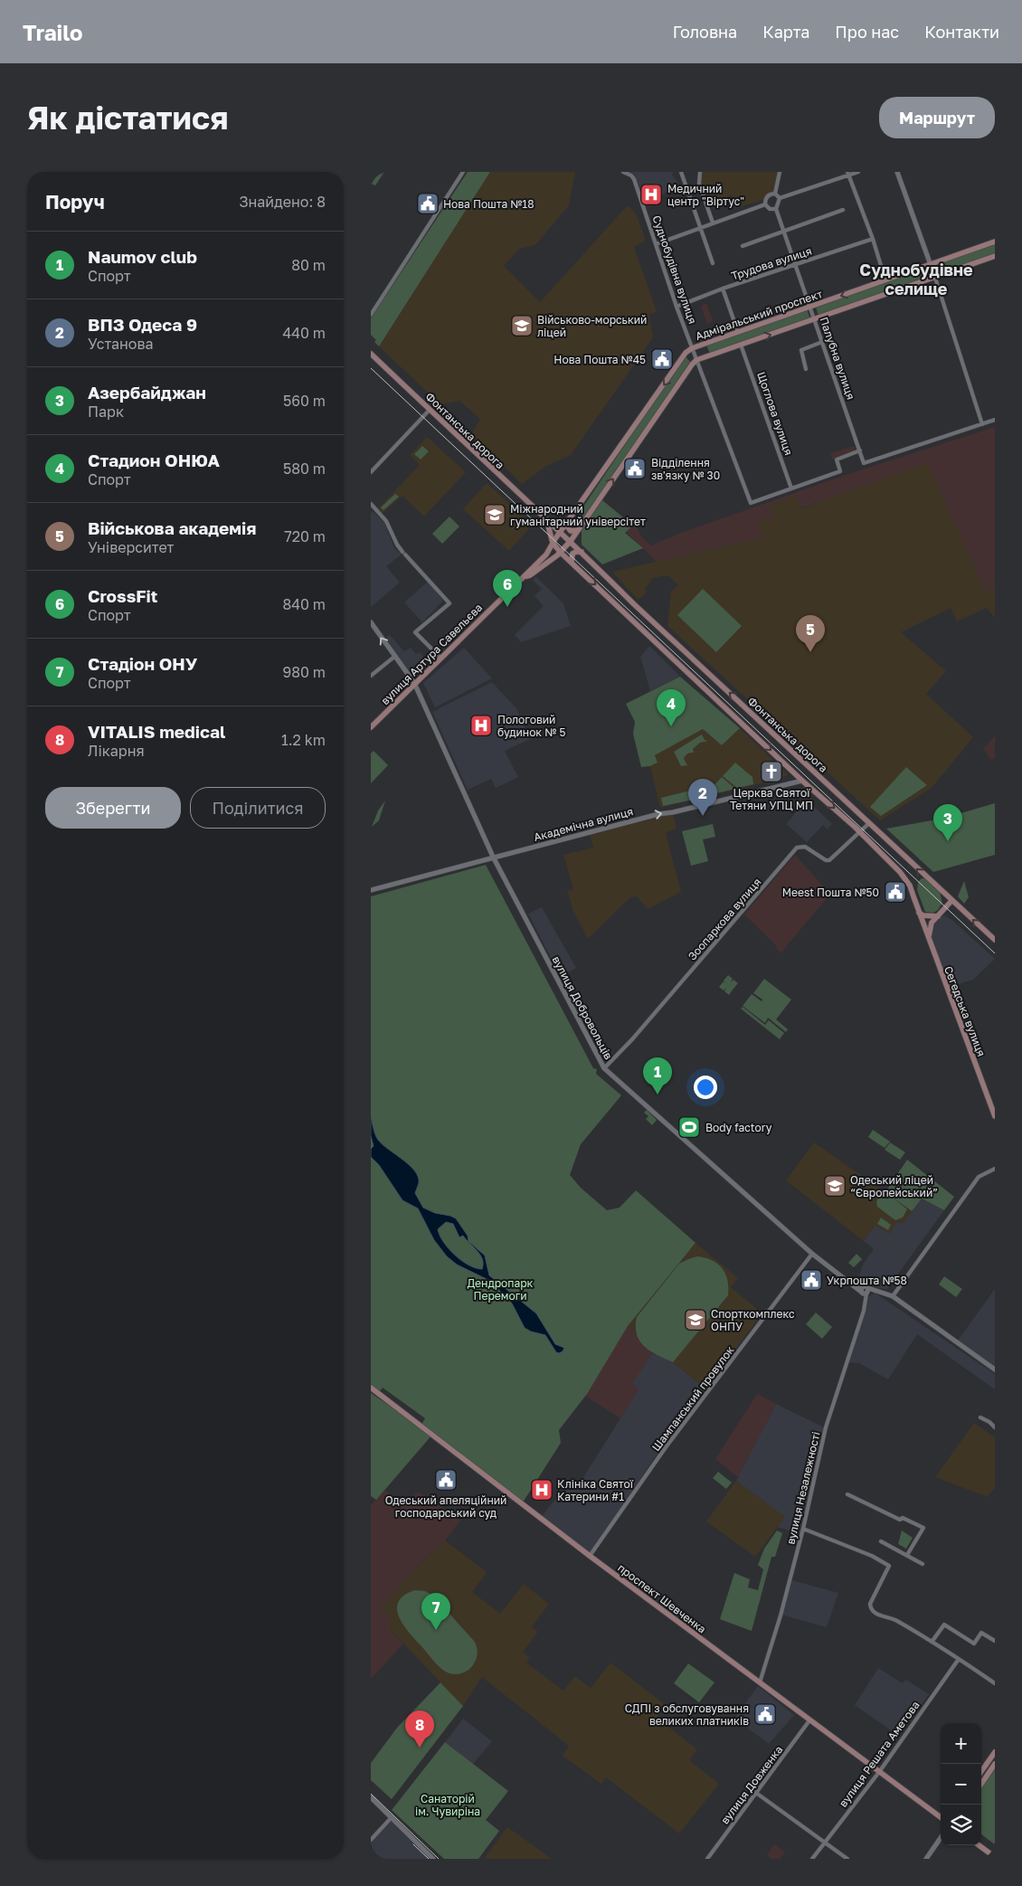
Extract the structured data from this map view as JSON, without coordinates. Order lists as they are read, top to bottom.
{
  "streets": {
    "main road": [
      "Адміральський проспект",
      "Фонтанська дорога",
      "вулиця Артура Савельєва",
      "Сегедська вулиця",
      "проспект Шевченка"
    ],
    "street": [
      "Трудова вулиця",
      "Суднобудівна вулиця",
      "Палубна вулиця",
      "Щоглова вулиця",
      "Академічна вулиця",
      "Зоопаркова вулиця",
      "вулиця Добровольців",
      "Шампанський провулок",
      "вулиця Незалежності",
      "вулиця Решата Аметова",
      "вулиця Довженка"
    ]
  },
  "crossings": [
    ["Трудова вулиця", "Суднобудівна вулиця"],
    ["Трудова вулиця", "Палубна вулиця"],
    ["Суднобудівна вулиця", "Адміральський проспект"],
    ["Суднобудівна вулиця", "Щоглова вулиця"],
    ["Адміральський проспект", "Палубна вулиця"],
    ["Адміральський проспект", "Щоглова вулиця"],
    ["Адміральський проспект", "Фонтанська дорога"],
    ["Адміральський проспект", "вулиця Артура Савельєва"],
    ["Фонтанська дорога", "вулиця Артура Савельєва"],
    ["Фонтанська дорога", "Академічна вулиця"],
    ["Фонтанська дорога", "Зоопаркова вулиця"],
    ["Фонтанська дорога", "Сегедська вулиця"],
    ["вулиця Артура Савельєва", "вулиця Добровольців"],
    ["Академічна вулиця", "вулиця Добровольців"],
    ["Зоопаркова вулиця", "вулиця Добровольців"],
    ["вулиця Добровольців", "Шампанський провулок"],
    ["вулиця Добровольців", "вулиця Незалежності"],
    ["Шампанський провулок", "проспект Шевченка"],
    ["вулиця Незалежності", "проспект Шевченка"],
    ["проспект Шевченка", "вулиця Решата Аметова"],
    ["проспект Шевченка", "вулиця Довженка"]
  ],
  "one_way": ["Академічна вулиця"],
  "districts": ["Суднобудівне селище"],
  "parks": ["Дендропарк Перемоги", "Санаторій ім. Чувиріна"],
  "places": {
    "hospital": ["Медичний центр \"Віртус\"", "Пологовий будинок № 5", "Клініка Святої Катерини #1"],
    "public building": [
      "Нова Пошта №18",
      "Нова Пошта №45",
      "Відділення зв'язку № 30",
      "Meest Пошта №50",
      "Укрпошта №58",
      "Одеський апеляційний господарський суд",
      "СДПІ з обслуговування великих платників"
    ],
    "school or university": [
      "Військово-морський ліцей",
      "Міжнародний гуманітарний універсітет",
      "Одеський ліцей “Європейський”",
      "Спорткомплекс ОНПУ"
    ],
    "church": ["Церква Святої Тетяни УПЦ МП"],
    "sports": ["Body factory"]
  },
  "page": {
    "header": "Trailo",
    "nav": [
      "Головна",
      "Карта",
      "Про нас",
      "Контакти"
    ],
    "buttons": [
      "Маршрут",
      ["Зберегти", "Поділитися"]
    ],
    "title": "Як дістатися",
    "heading": ["Поруч", "Знайдено: 8"],
    "list": [
      {
        "mark": "1",
        "name": "Naumov club",
        "note": "Спорт",
        "value": "80 m"
      },
      {
        "mark": "2",
        "name": "ВПЗ Одеса 9",
        "note": "Установа",
        "value": "440 m"
      },
      {
        "mark": "3",
        "name": "Азербайджан",
        "note": "Парк",
        "value": "560 m"
      },
      {
        "mark": "4",
        "name": "Стадион ОНЮА",
        "note": "Спорт",
        "value": "580 m"
      },
      {
        "mark": "5",
        "name": "Військова академія",
        "note": "Університет",
        "value": "720 m"
      },
      {
        "mark": "6",
        "name": "CrossFit",
        "note": "Спорт",
        "value": "840 m"
      },
      {
        "mark": "7",
        "name": "Стадіон ОНУ",
        "note": "Спорт",
        "value": "980 m"
      },
      {
        "mark": "8",
        "name": "VITALIS medical",
        "note": "Лікарня",
        "value": "1.2 km"
      }
    ],
    "pins": [
      "6",
      "5",
      "4",
      "2",
      "3",
      "1",
      "7",
      "8"
    ],
    "map_buttons": ["+", "−"]
  }
}
